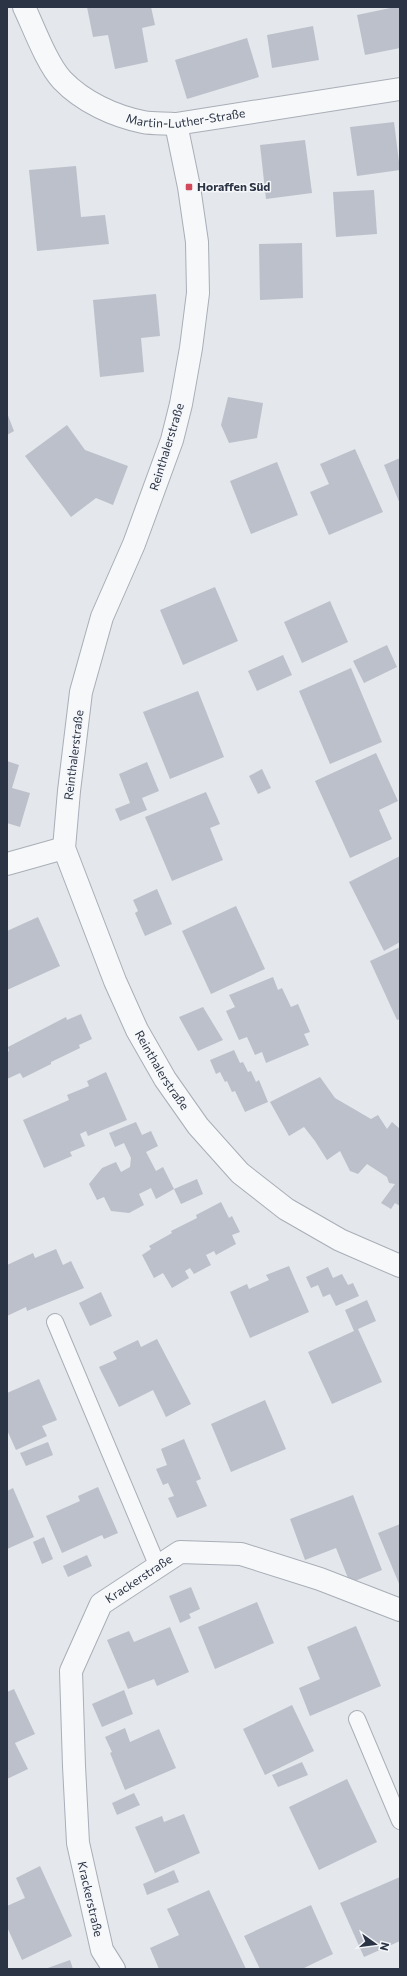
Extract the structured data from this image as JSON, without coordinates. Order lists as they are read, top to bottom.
{
  "streets": {
    "street": ["Martin-Luther-Straße", "Reinthalerstraße", "Krackerstraße"]
  },
  "crossings": [
    ["Martin-Luther-Straße", "Reinthalerstraße"]
  ],
  "places": {
    "transit": ["Horaffen Süd"]
  },
  "north": "right"
}
